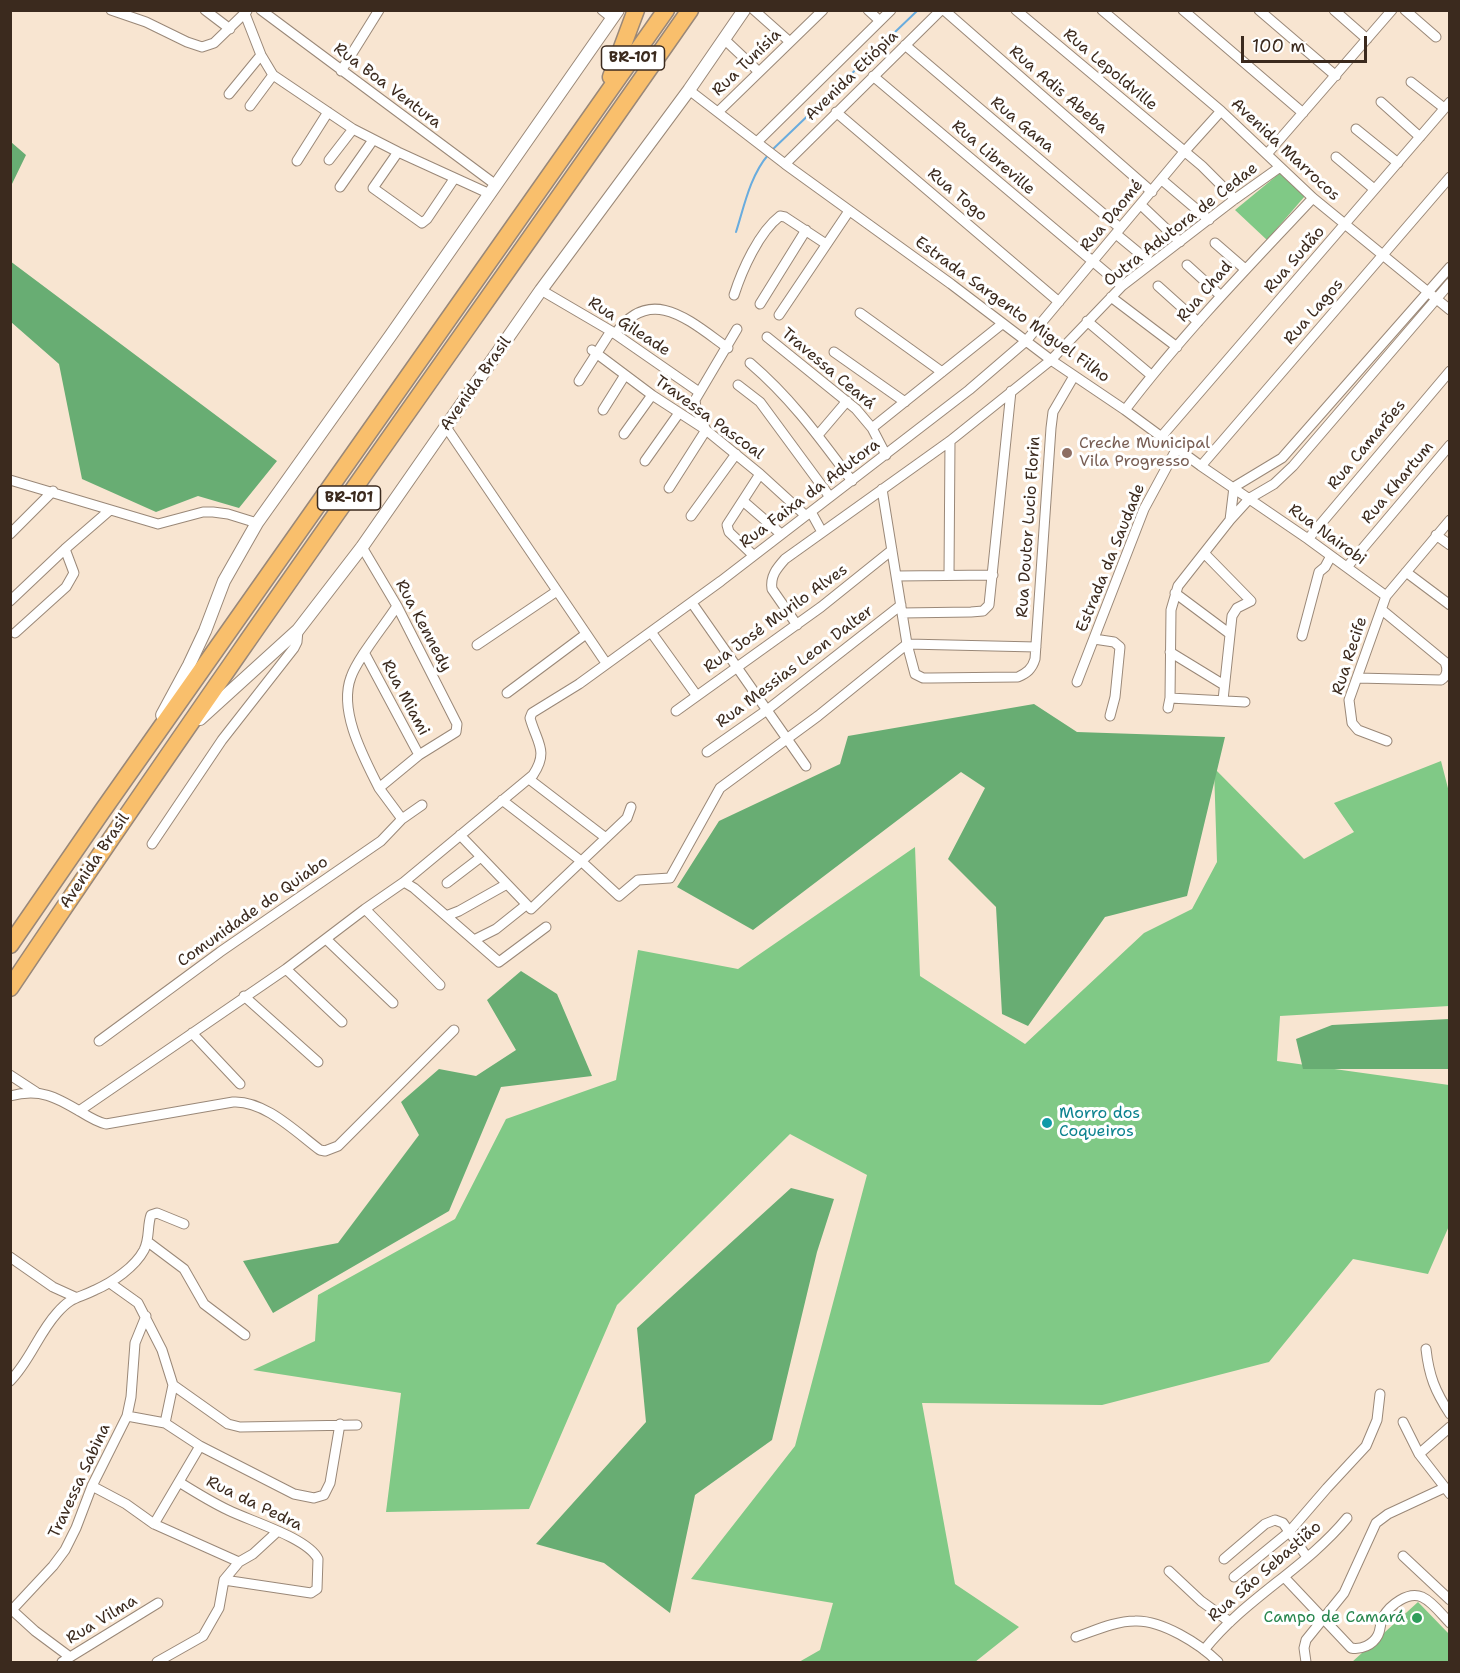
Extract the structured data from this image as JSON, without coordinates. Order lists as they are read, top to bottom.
{
  "streets": {
    "highway": ["BR-101", "Avenida Brasil"],
    "street": [
      "Rua Tunísia",
      "Rua Lepoldville",
      "Avenida Etiópia",
      "Rua Boa Ventura",
      "Rua Adis Abeba",
      "Rua Gana",
      "Avenida Marrocos",
      "Rua Libreville",
      "Rua Togo",
      "Rua Daomé",
      "Outra Adutora de Cedae",
      "Rua Sudão",
      "Rua Chad",
      "Estrada Sargento Miguel Filho",
      "Rua Lagos",
      "Rua Gileade",
      "Travessa Ceará",
      "Travessa Pascoal",
      "Rua Camarões",
      "Rua Khartum",
      "Rua Faixa da Adutora",
      "Rua Doutor Lucio Florin",
      "Rua Nairobi",
      "Estrada da Saudade",
      "Rua José Murilo Alves",
      "Rua Kennedy",
      "Rua Recife",
      "Rua Messias Leon Dalter",
      "Rua Miami",
      "Comunidade do Quiabo",
      "Travessa Sabina",
      "Rua da Pedra",
      "Rua São Sebastião",
      "Rua Vilma"
    ]
  },
  "crossings": [
    ["Rua Lepoldville", "Rua Daomé"],
    ["Rua Lepoldville", "Outra Adutora de Cedae"],
    ["Avenida Etiópia", "Rua Adis Abeba"],
    ["Avenida Etiópia", "Rua Gana"],
    ["Avenida Etiópia", "Rua Libreville"],
    ["Avenida Etiópia", "Rua Togo"],
    ["Avenida Etiópia", "Estrada Sargento Miguel Filho"],
    ["Rua Boa Ventura", "Avenida Brasil"],
    ["Rua Adis Abeba", "Rua Daomé"],
    ["Rua Gana", "Rua Daomé"],
    ["Rua Gana", "Outra Adutora de Cedae"],
    ["Avenida Marrocos", "Rua Daomé"],
    ["Avenida Marrocos", "Outra Adutora de Cedae"],
    ["Avenida Marrocos", "Rua Sudão"],
    ["Avenida Marrocos", "Rua Chad"],
    ["Avenida Marrocos", "Rua Lagos"],
    ["Rua Libreville", "Rua Daomé"],
    ["Rua Libreville", "Outra Adutora de Cedae"],
    ["Rua Togo", "Rua Daomé"],
    ["Rua Daomé", "Estrada Sargento Miguel Filho"],
    ["Rua Daomé", "Rua Faixa da Adutora"],
    ["Outra Adutora de Cedae", "Estrada Sargento Miguel Filho"],
    ["Rua Sudão", "Estrada Sargento Miguel Filho"],
    ["Rua Chad", "Estrada Sargento Miguel Filho"],
    ["Estrada Sargento Miguel Filho", "Rua Lagos"],
    ["Estrada Sargento Miguel Filho", "Rua Faixa da Adutora"],
    ["Estrada Sargento Miguel Filho", "Rua Doutor Lucio Florin"],
    ["Estrada Sargento Miguel Filho", "Rua Nairobi"],
    ["Estrada Sargento Miguel Filho", "Estrada da Saudade"],
    ["Rua Gileade", "Avenida Brasil"],
    ["Travessa Ceará", "Rua Faixa da Adutora"],
    ["Avenida Brasil", "Rua Kennedy"],
    ["Travessa Pascoal", "Rua Faixa da Adutora"],
    ["Rua Camarões", "Rua Nairobi"],
    ["Rua Khartum", "Rua Nairobi"],
    ["Rua Nairobi", "Rua Recife"],
    ["Rua Kennedy", "Rua Miami"]
  ],
  "places": ["Creche Municipal Vila Progresso", "Morro dos Coqueiros", "Campo de Camará"],
  "scale_bar": "100 m"
}
